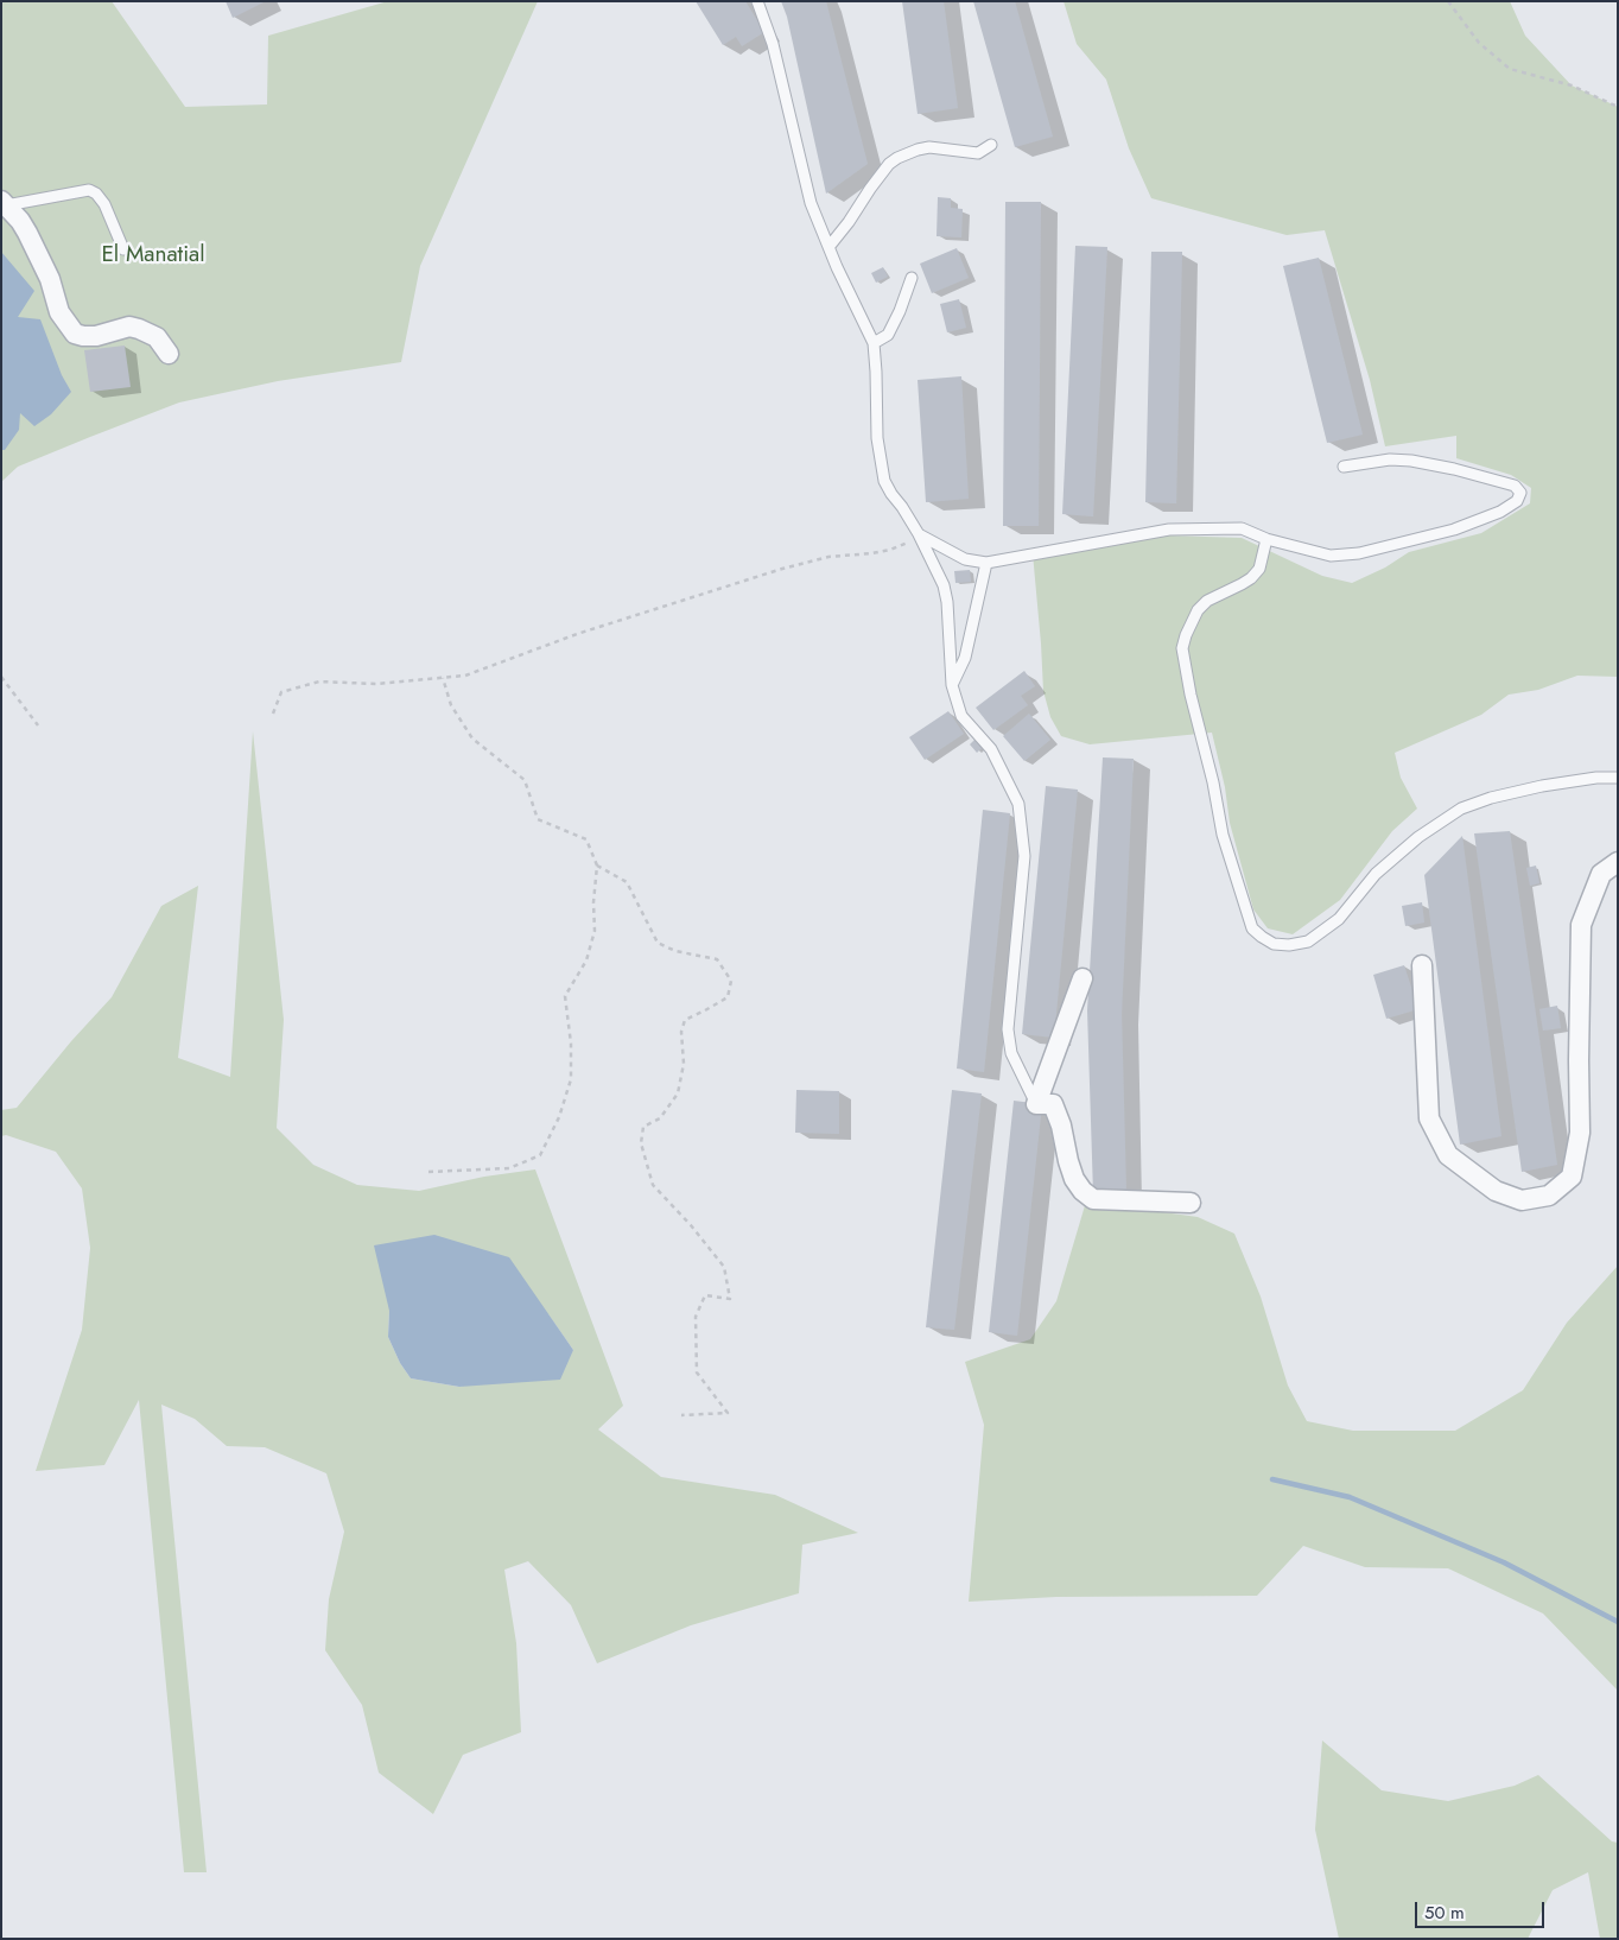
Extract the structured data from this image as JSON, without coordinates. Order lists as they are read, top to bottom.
{
  "parks": ["El Manatial"],
  "scale_bar": "50 m"
}
